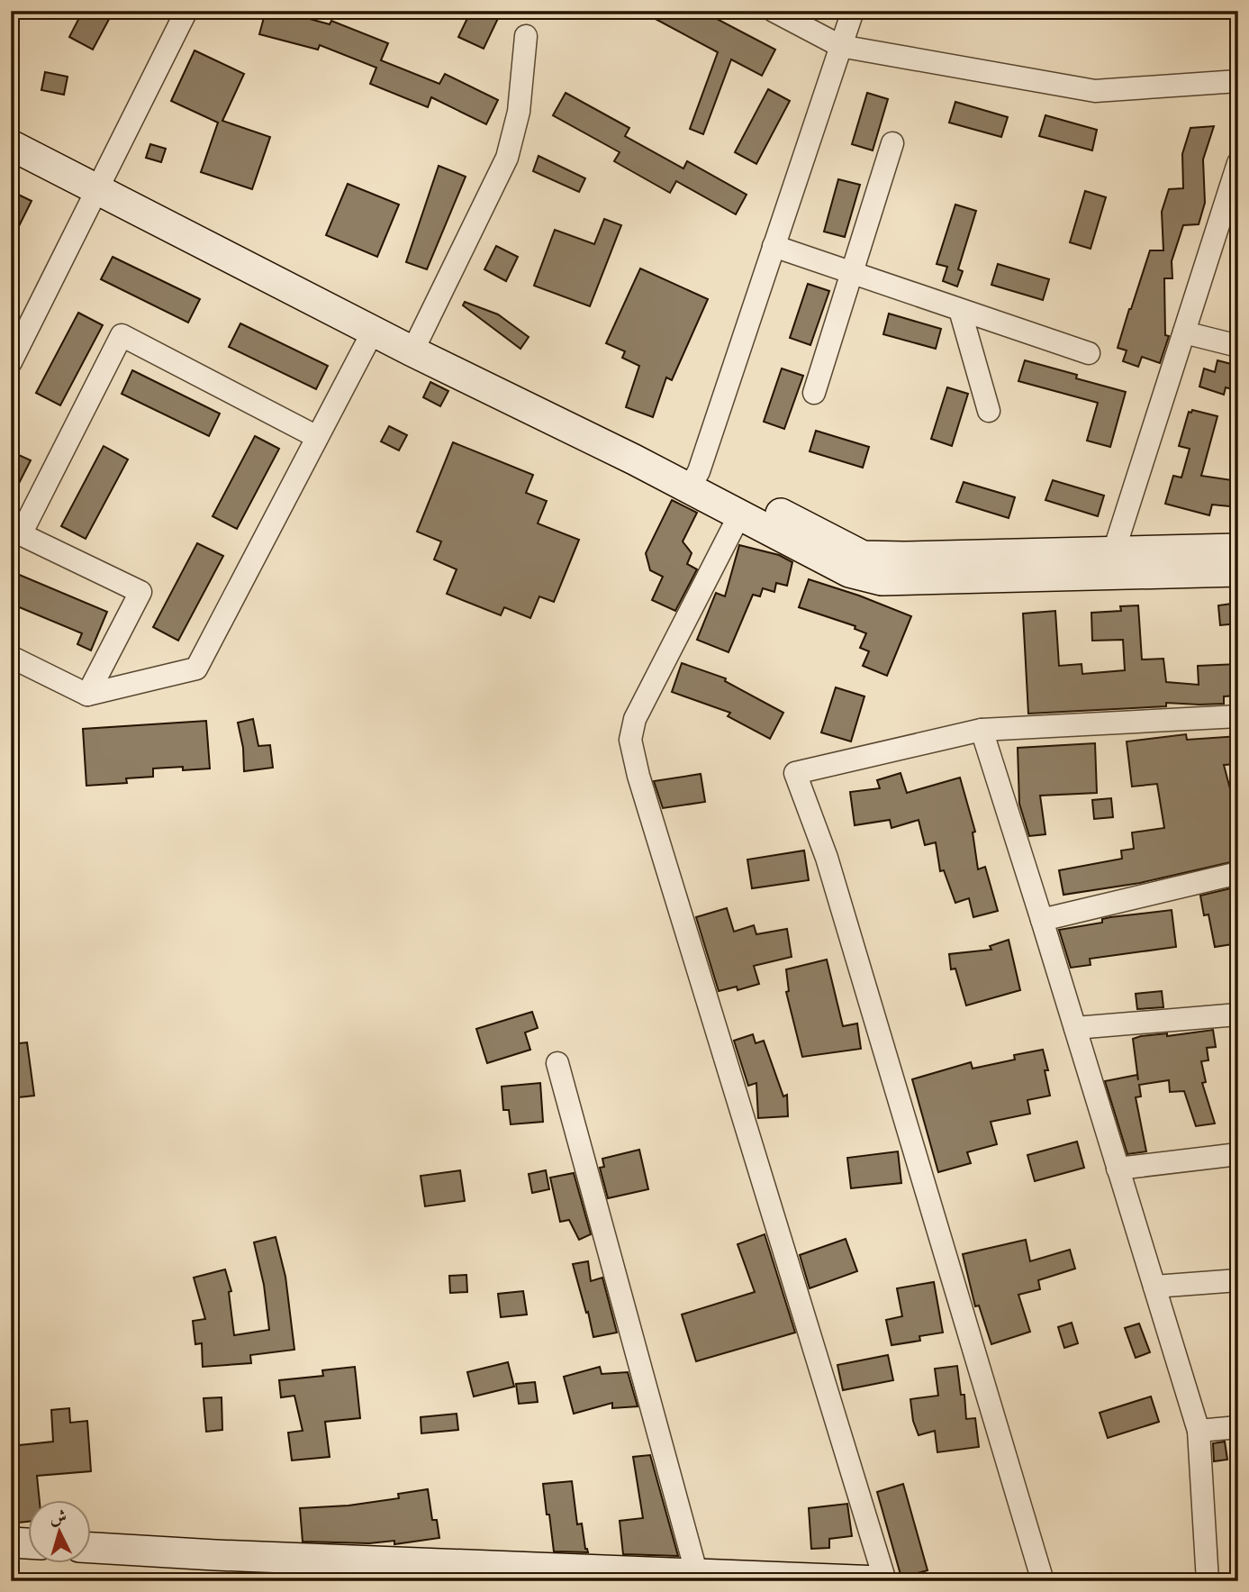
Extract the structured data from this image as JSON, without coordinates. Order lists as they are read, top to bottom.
{
  "north": "top"
}
